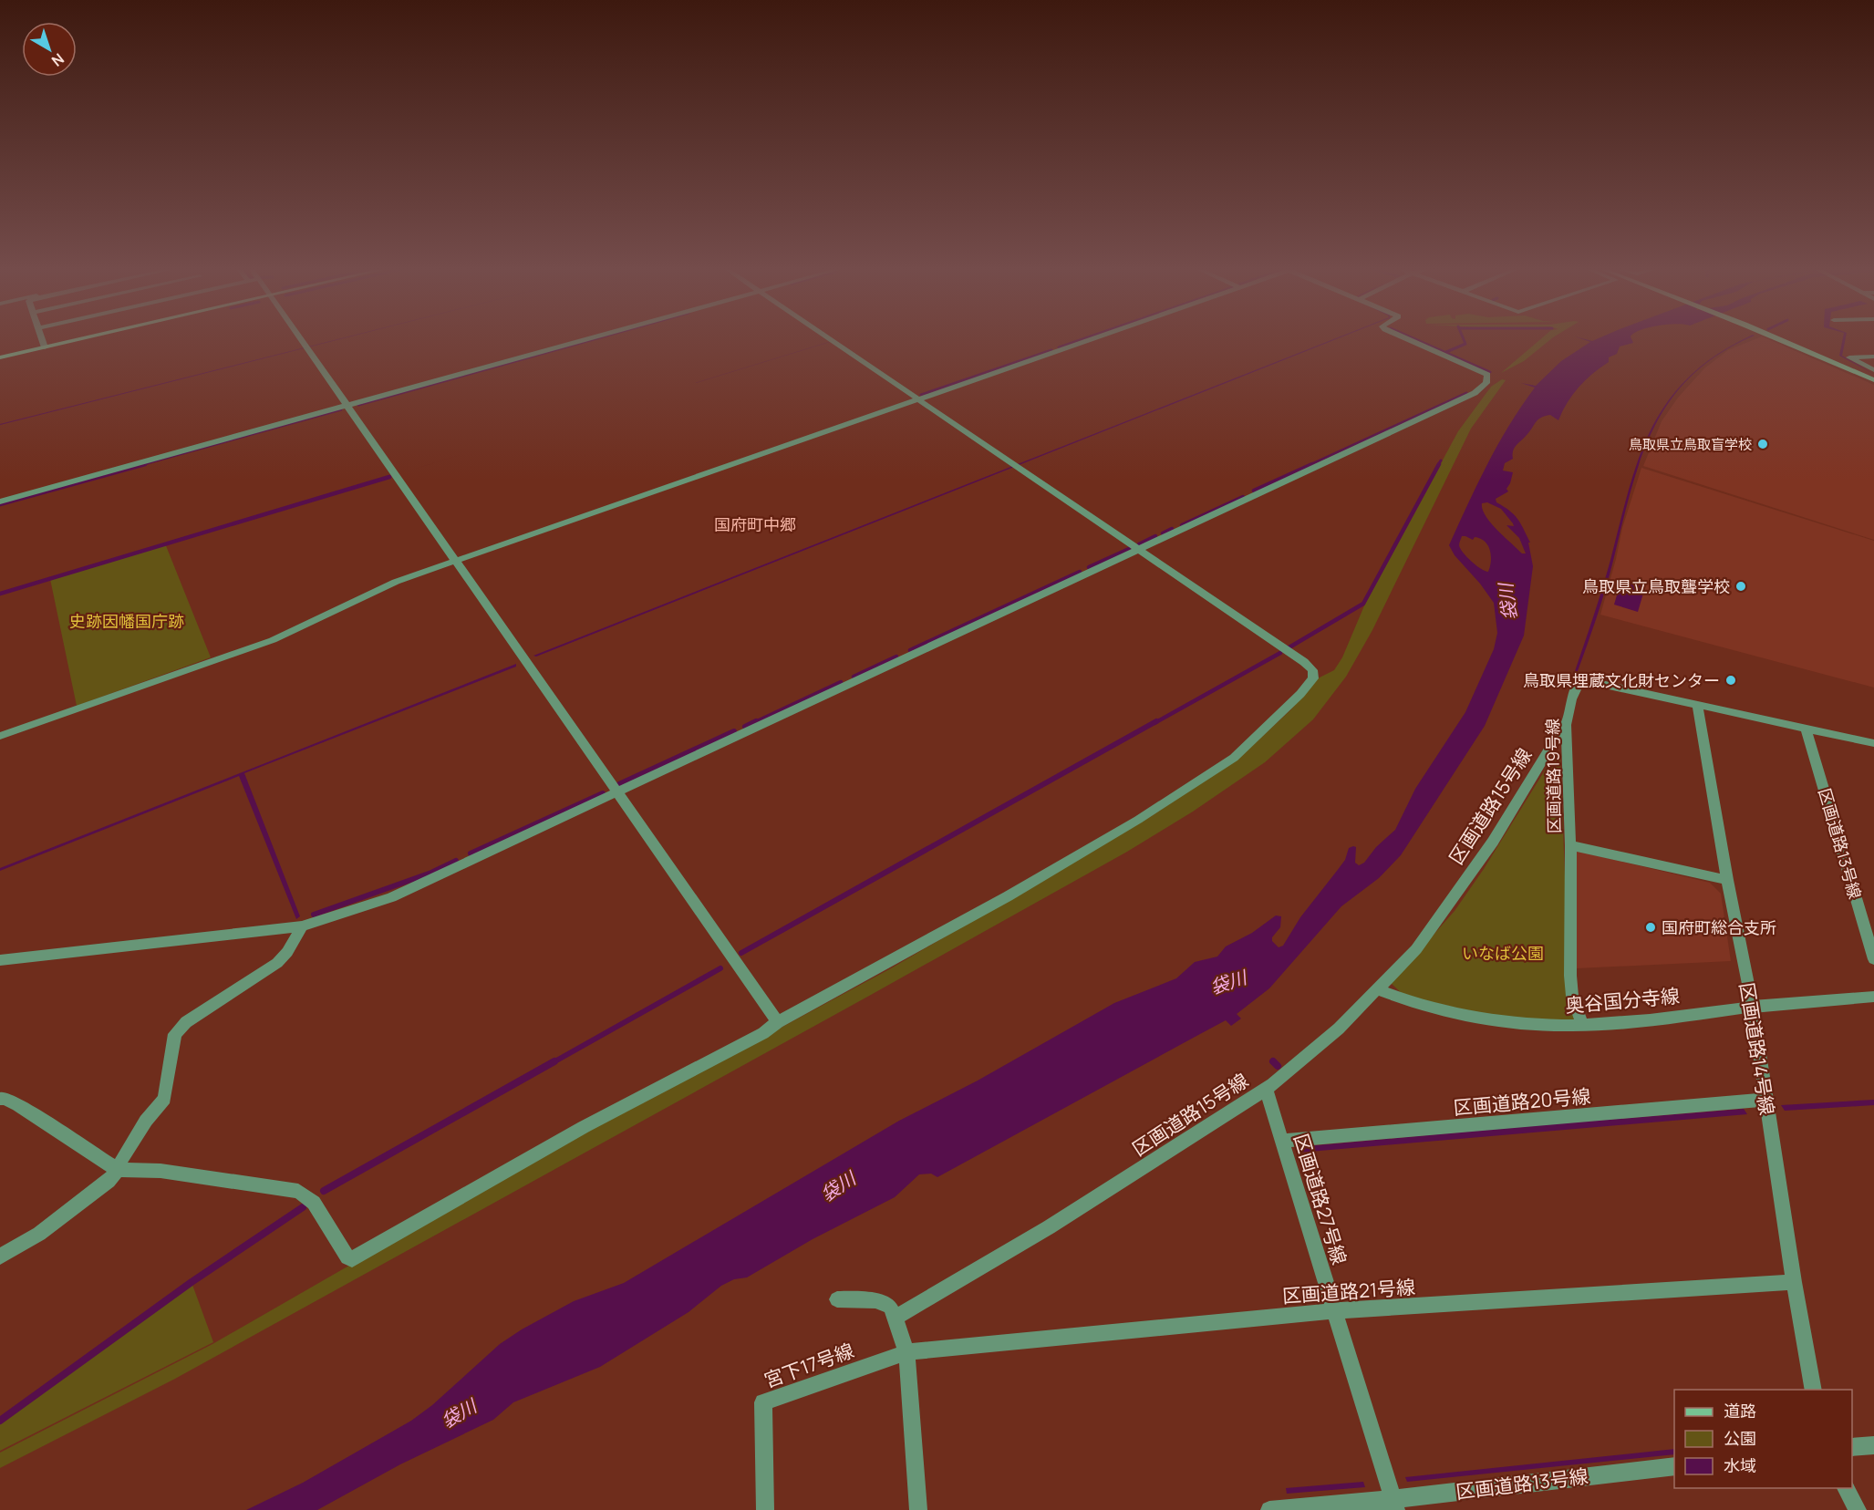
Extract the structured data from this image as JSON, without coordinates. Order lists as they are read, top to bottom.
{
  "streets": {
    "street": [
      "区画道路19号線",
      "区画道路15号線",
      "区画道路13号線",
      "奥谷国分寺線",
      "区画道路14号線",
      "区画道路20号線",
      "区画道路27号線",
      "区画道路21号線",
      "宮下17号線"
    ]
  },
  "crossings": [
    ["区画道路19号線", "区画道路15号線"],
    ["区画道路19号線", "区画道路14号線"],
    ["区画道路15号線", "奥谷国分寺線"],
    ["区画道路15号線", "区画道路27号線"],
    ["区画道路13号線", "区画道路27号線"],
    ["奥谷国分寺線", "区画道路14号線"],
    ["区画道路14号線", "区画道路20号線"],
    ["区画道路14号線", "区画道路21号線"],
    ["区画道路20号線", "区画道路27号線"],
    ["区画道路27号線", "区画道路21号線"],
    ["区画道路21号線", "宮下17号線"]
  ],
  "districts": ["国府町中郷"],
  "water": ["袋川"],
  "parks": ["史跡因幡国庁跡", "いなば公園"],
  "places": [
    "鳥取県立鳥取盲学校",
    "鳥取県立鳥取聾学校",
    "鳥取県埋蔵文化財センター",
    "国府町総合支所"
  ],
  "legend": ["道路", "公園", "水域"],
  "north": "bottom right"
}
